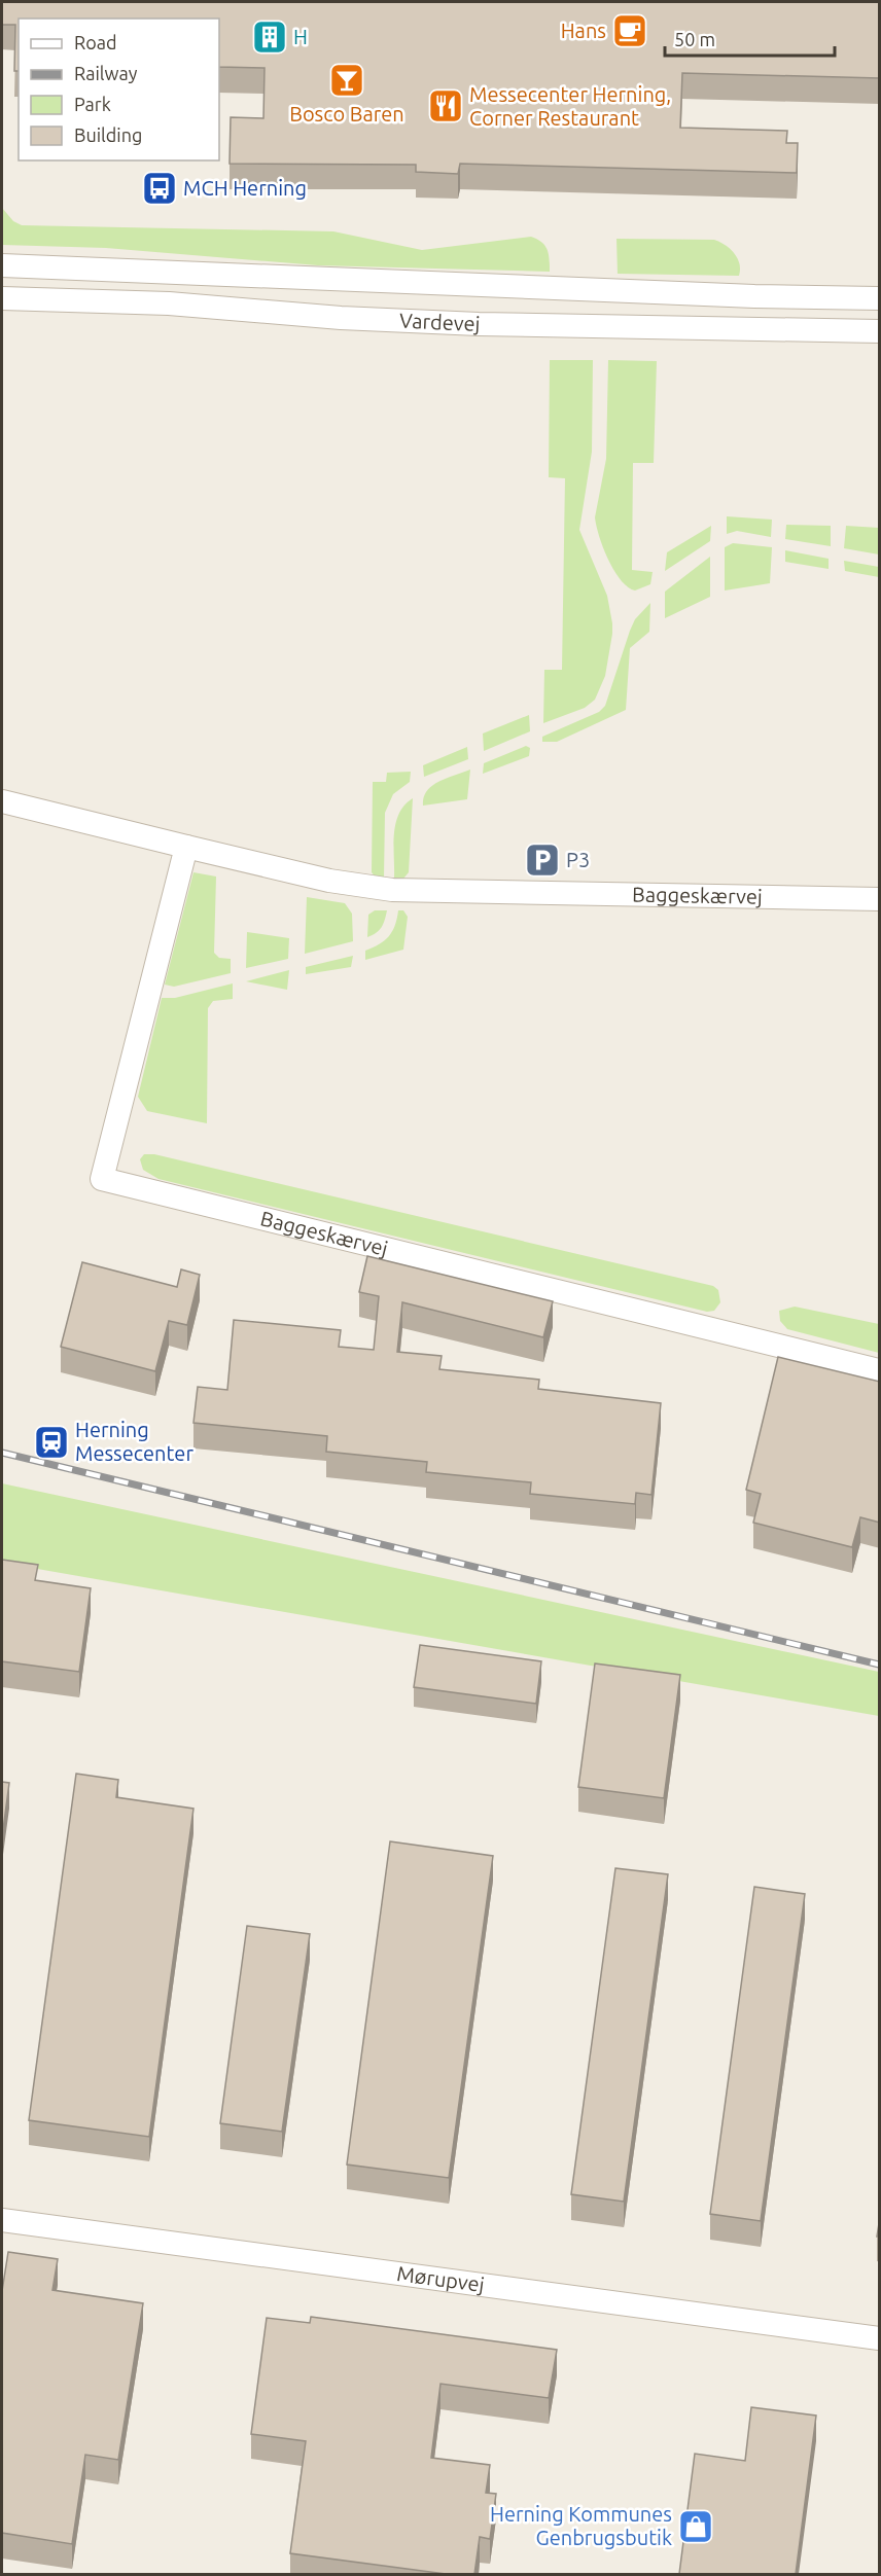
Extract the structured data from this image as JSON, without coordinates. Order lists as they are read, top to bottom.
{
  "streets": {
    "street": ["Vardevej", "Baggeskærvej", "Mørupvej"]
  },
  "places": {
    "cafe": ["Hans"],
    "building": ["H"],
    "bar": ["Bosco Baren"],
    "restaurant": ["Messecenter Herning, Corner Restaurant"],
    "bus stop": ["MCH Herning"],
    "parking": ["P3"],
    "station": ["Herning Messecenter"],
    "shop": ["Herning Kommunes Genbrugsbutik"]
  },
  "legend": [
    "Road",
    "Railway",
    "Park",
    "Building"
  ],
  "scale_bar": "50 m"
}
